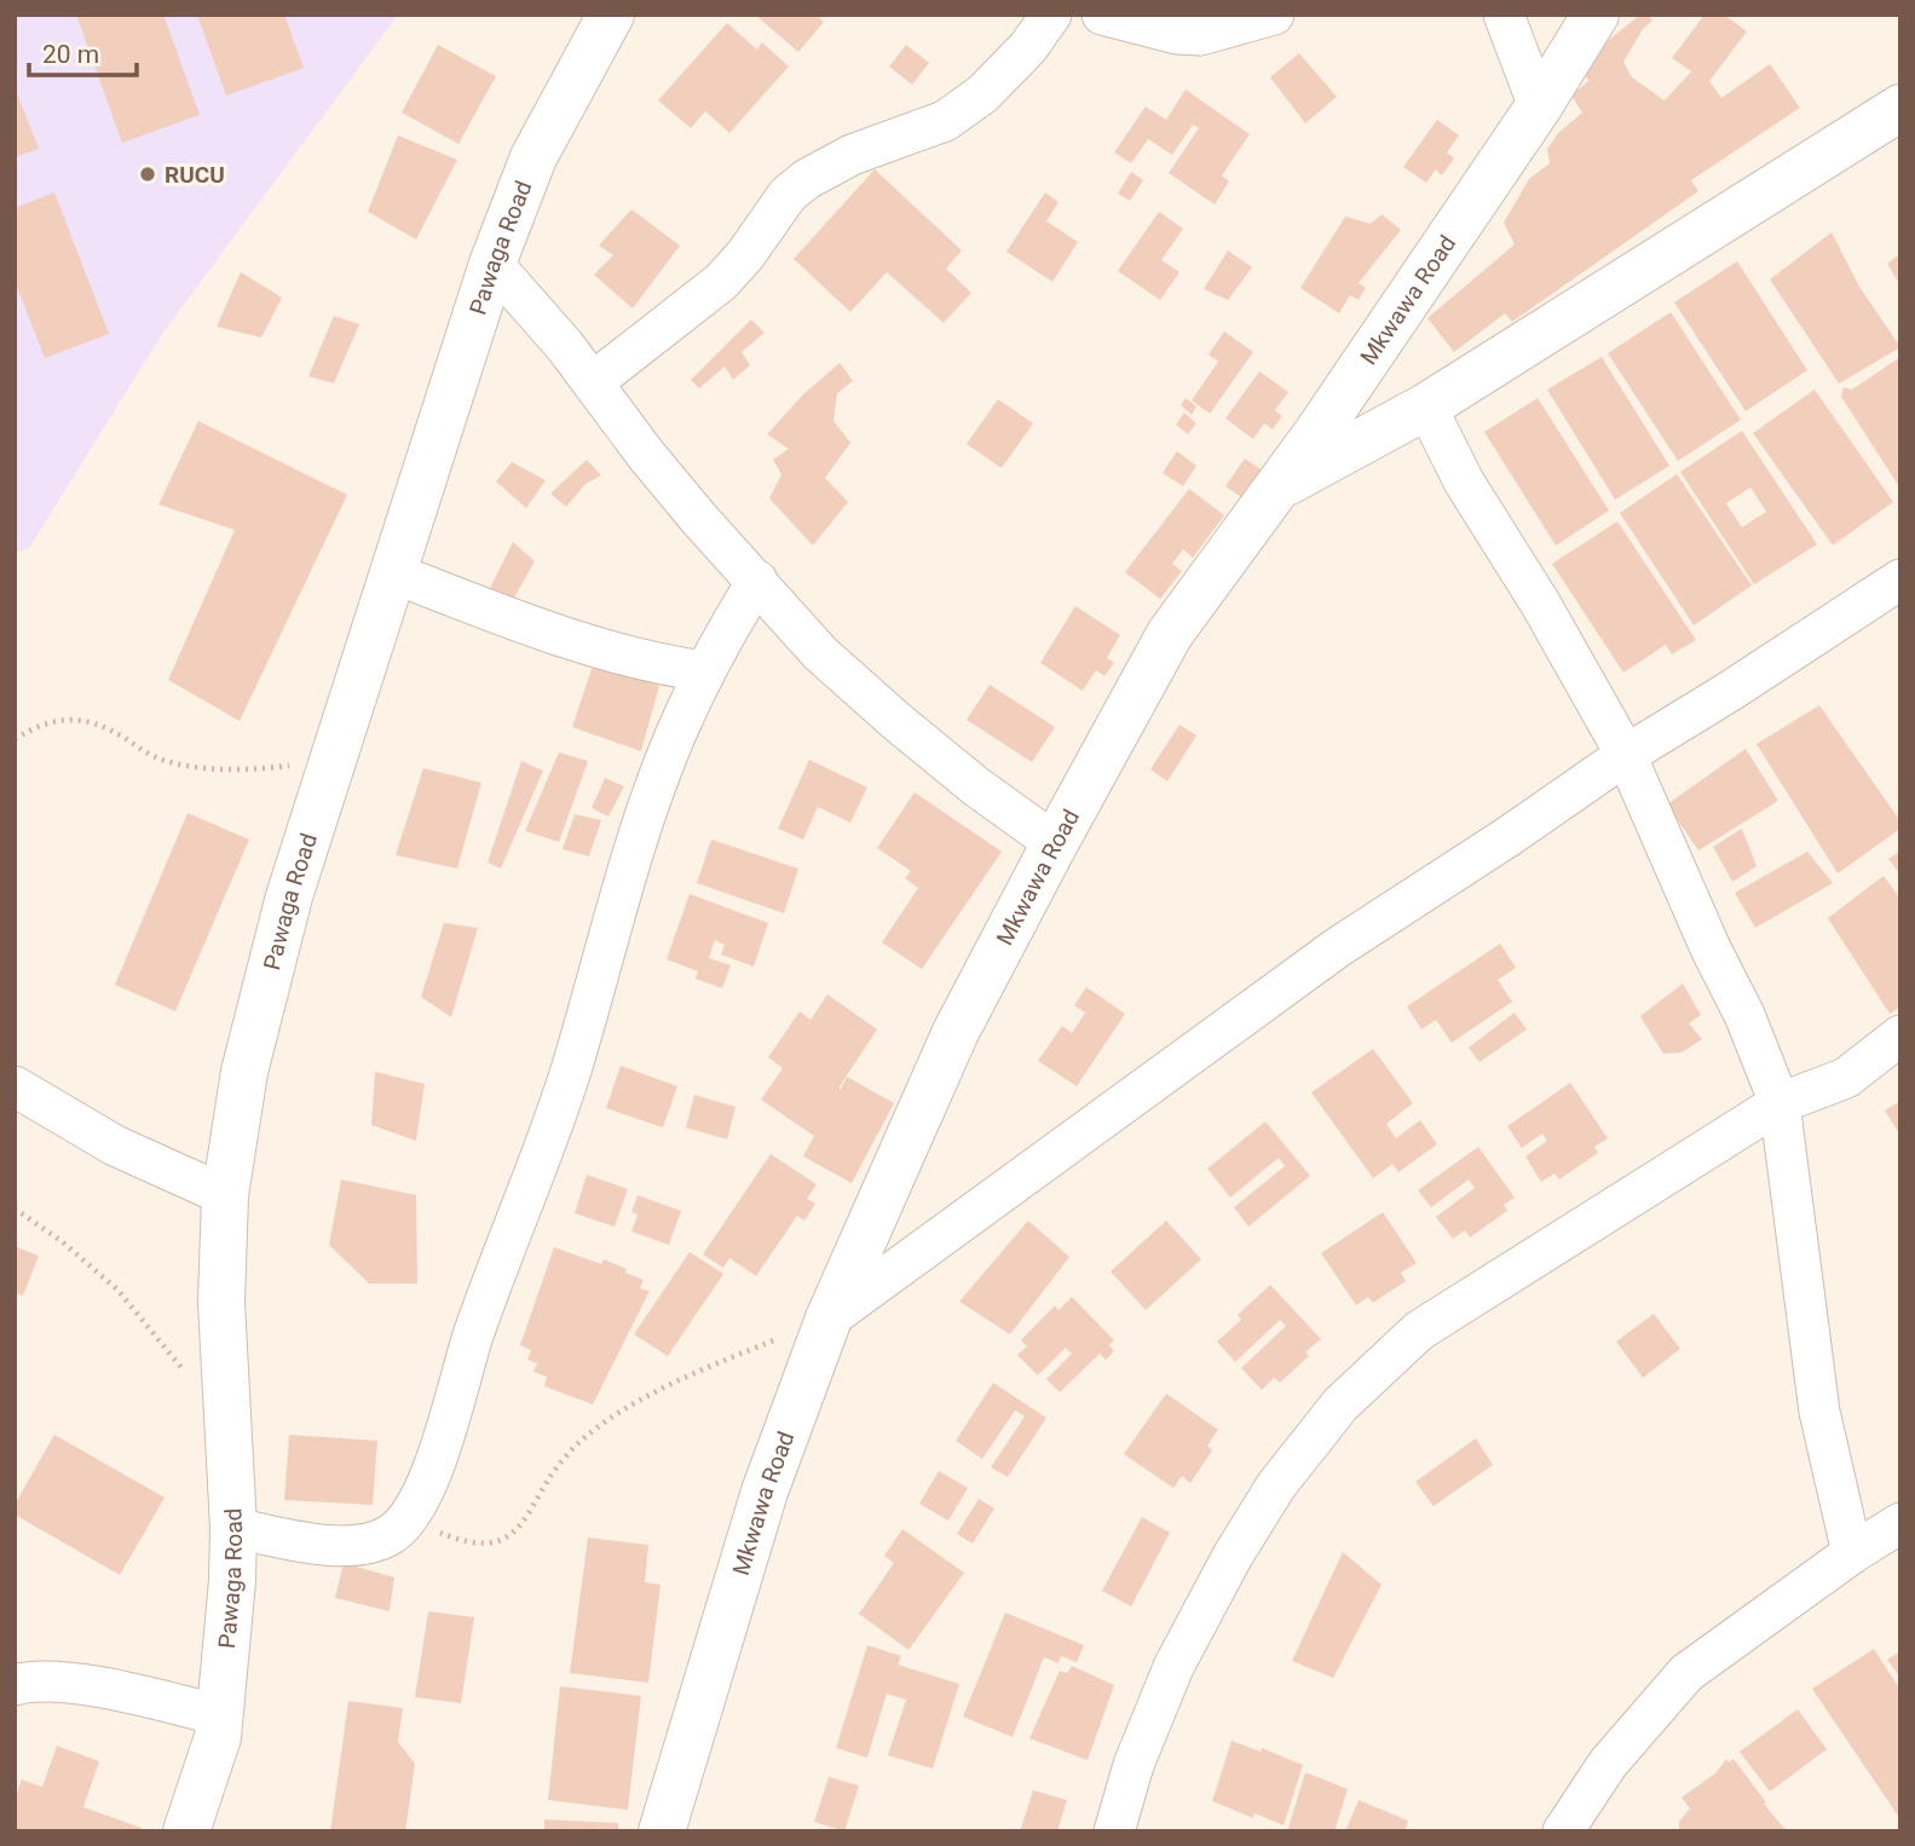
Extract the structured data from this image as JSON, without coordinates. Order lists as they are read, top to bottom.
{
  "streets": {
    "street": ["Pawaga Road", "Mkwawa Road"]
  },
  "places": ["RUCU"],
  "scale_bar": "20 m"
}
